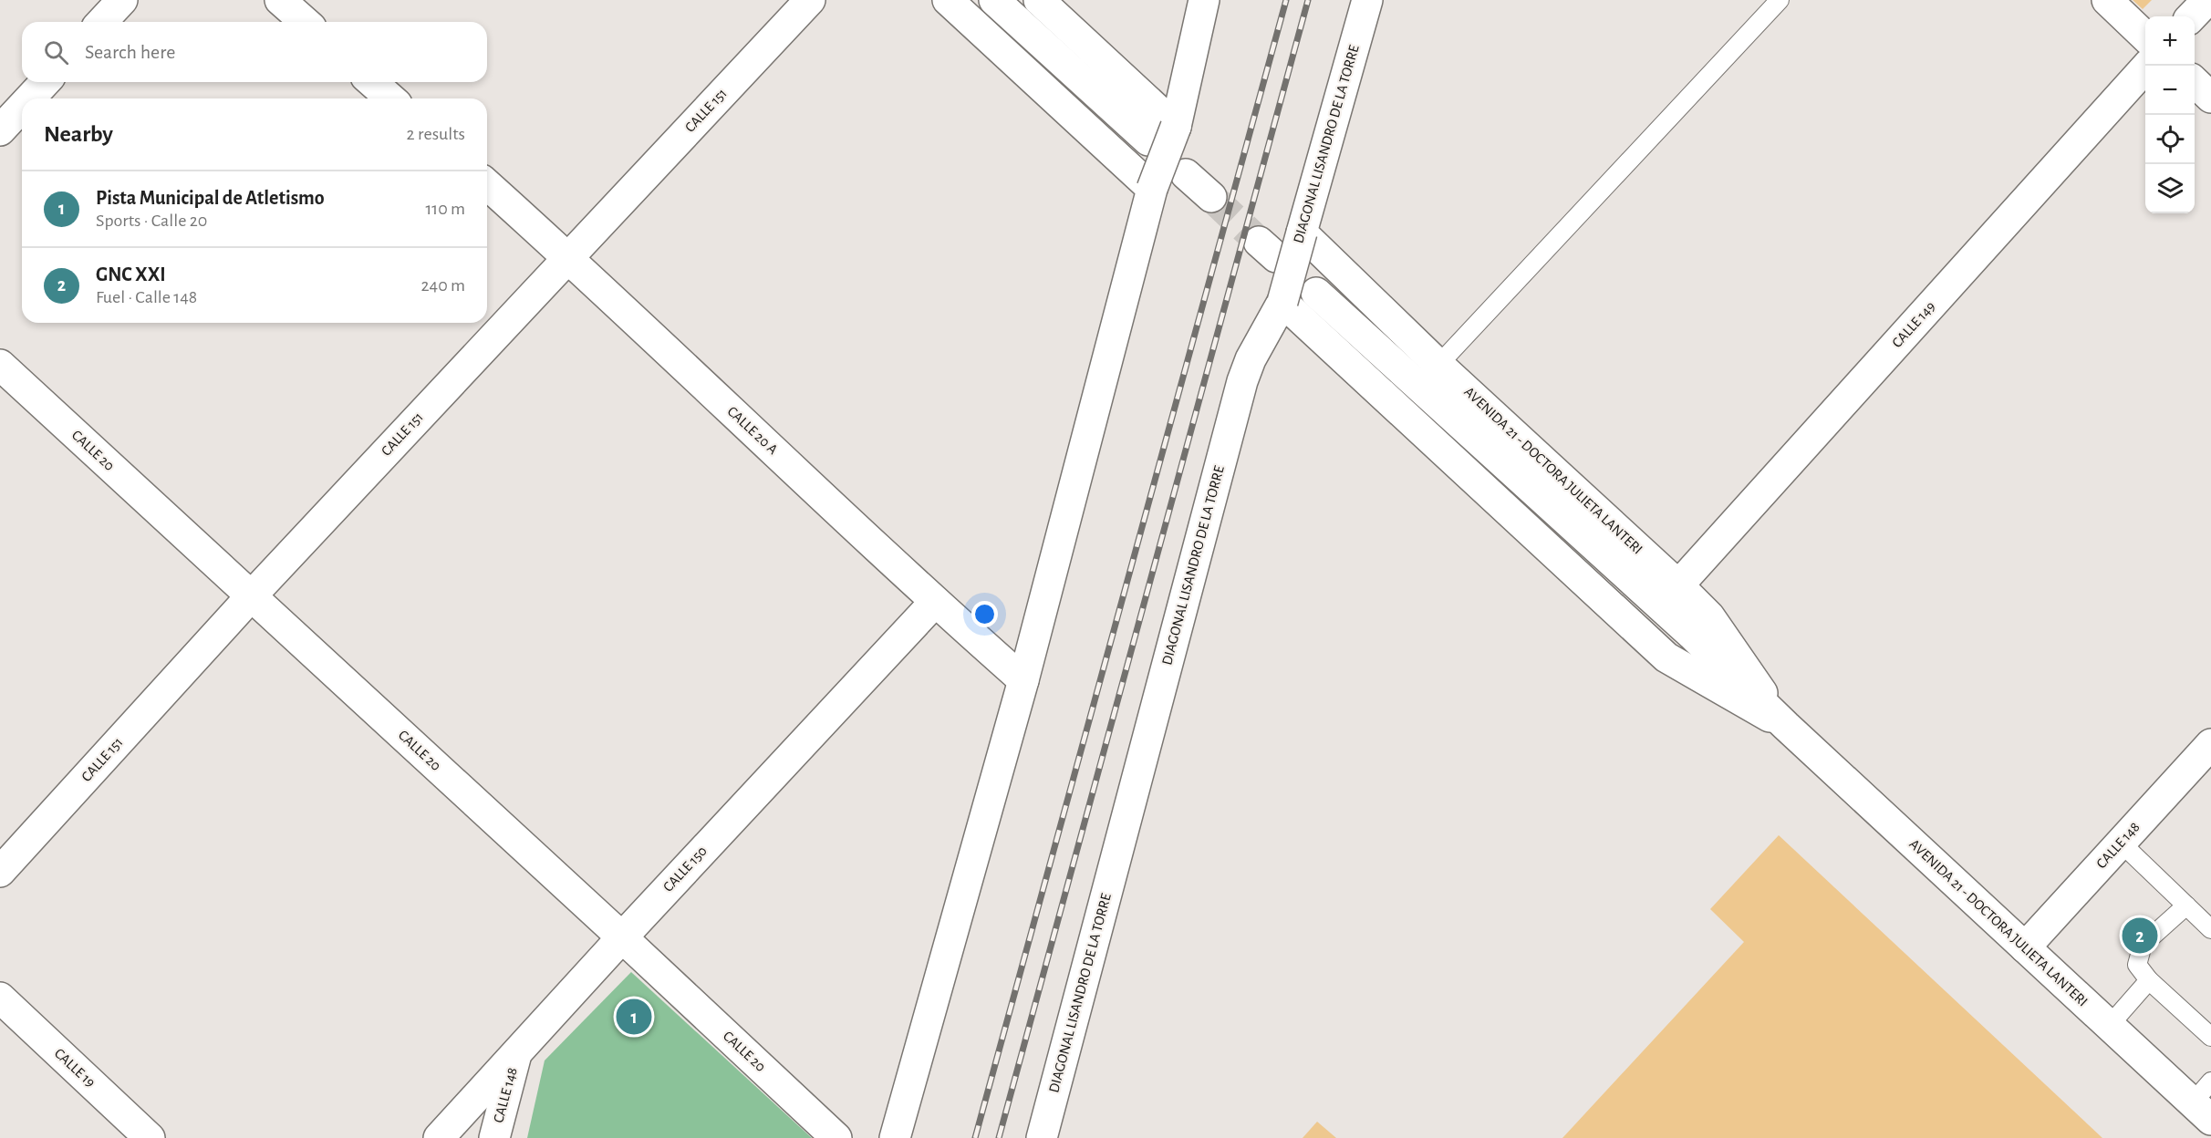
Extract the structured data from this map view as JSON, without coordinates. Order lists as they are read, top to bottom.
{
  "streets": {
    "street": [
      "CALLE 151",
      "DIAGONAL LISANDRO DE LA TORRE",
      "CALLE 149",
      "CALLE 20 A",
      "CALLE 20",
      "AVENIDA 21 - DOCTORA JULIETA LANTERI",
      "CALLE 148",
      "CALLE 150",
      "CALLE 19"
    ]
  },
  "crossings": [
    ["CALLE 151", "CALLE 20 A"],
    ["CALLE 151", "CALLE 20"],
    ["DIAGONAL LISANDRO DE LA TORRE", "AVENIDA 21 - DOCTORA JULIETA LANTERI"],
    ["CALLE 149", "AVENIDA 21 - DOCTORA JULIETA LANTERI"],
    ["CALLE 20 A", "CALLE 150"],
    ["CALLE 20", "CALLE 150"],
    ["AVENIDA 21 - DOCTORA JULIETA LANTERI", "CALLE 148"],
    ["CALLE 148", "CALLE 150"]
  ],
  "page": {
    "map_buttons": ["+", "−"],
    "search": "Search here",
    "heading": ["Nearby", "2 results"],
    "list": [
      {
        "mark": "1",
        "name": "Pista Municipal de Atletismo",
        "note": "Sports · Calle 20",
        "value": "110 m"
      },
      {
        "mark": "2",
        "name": "GNC XXI",
        "note": "Fuel · Calle 148",
        "value": "240 m"
      }
    ],
    "pins": ["2", "1"]
  }
}
